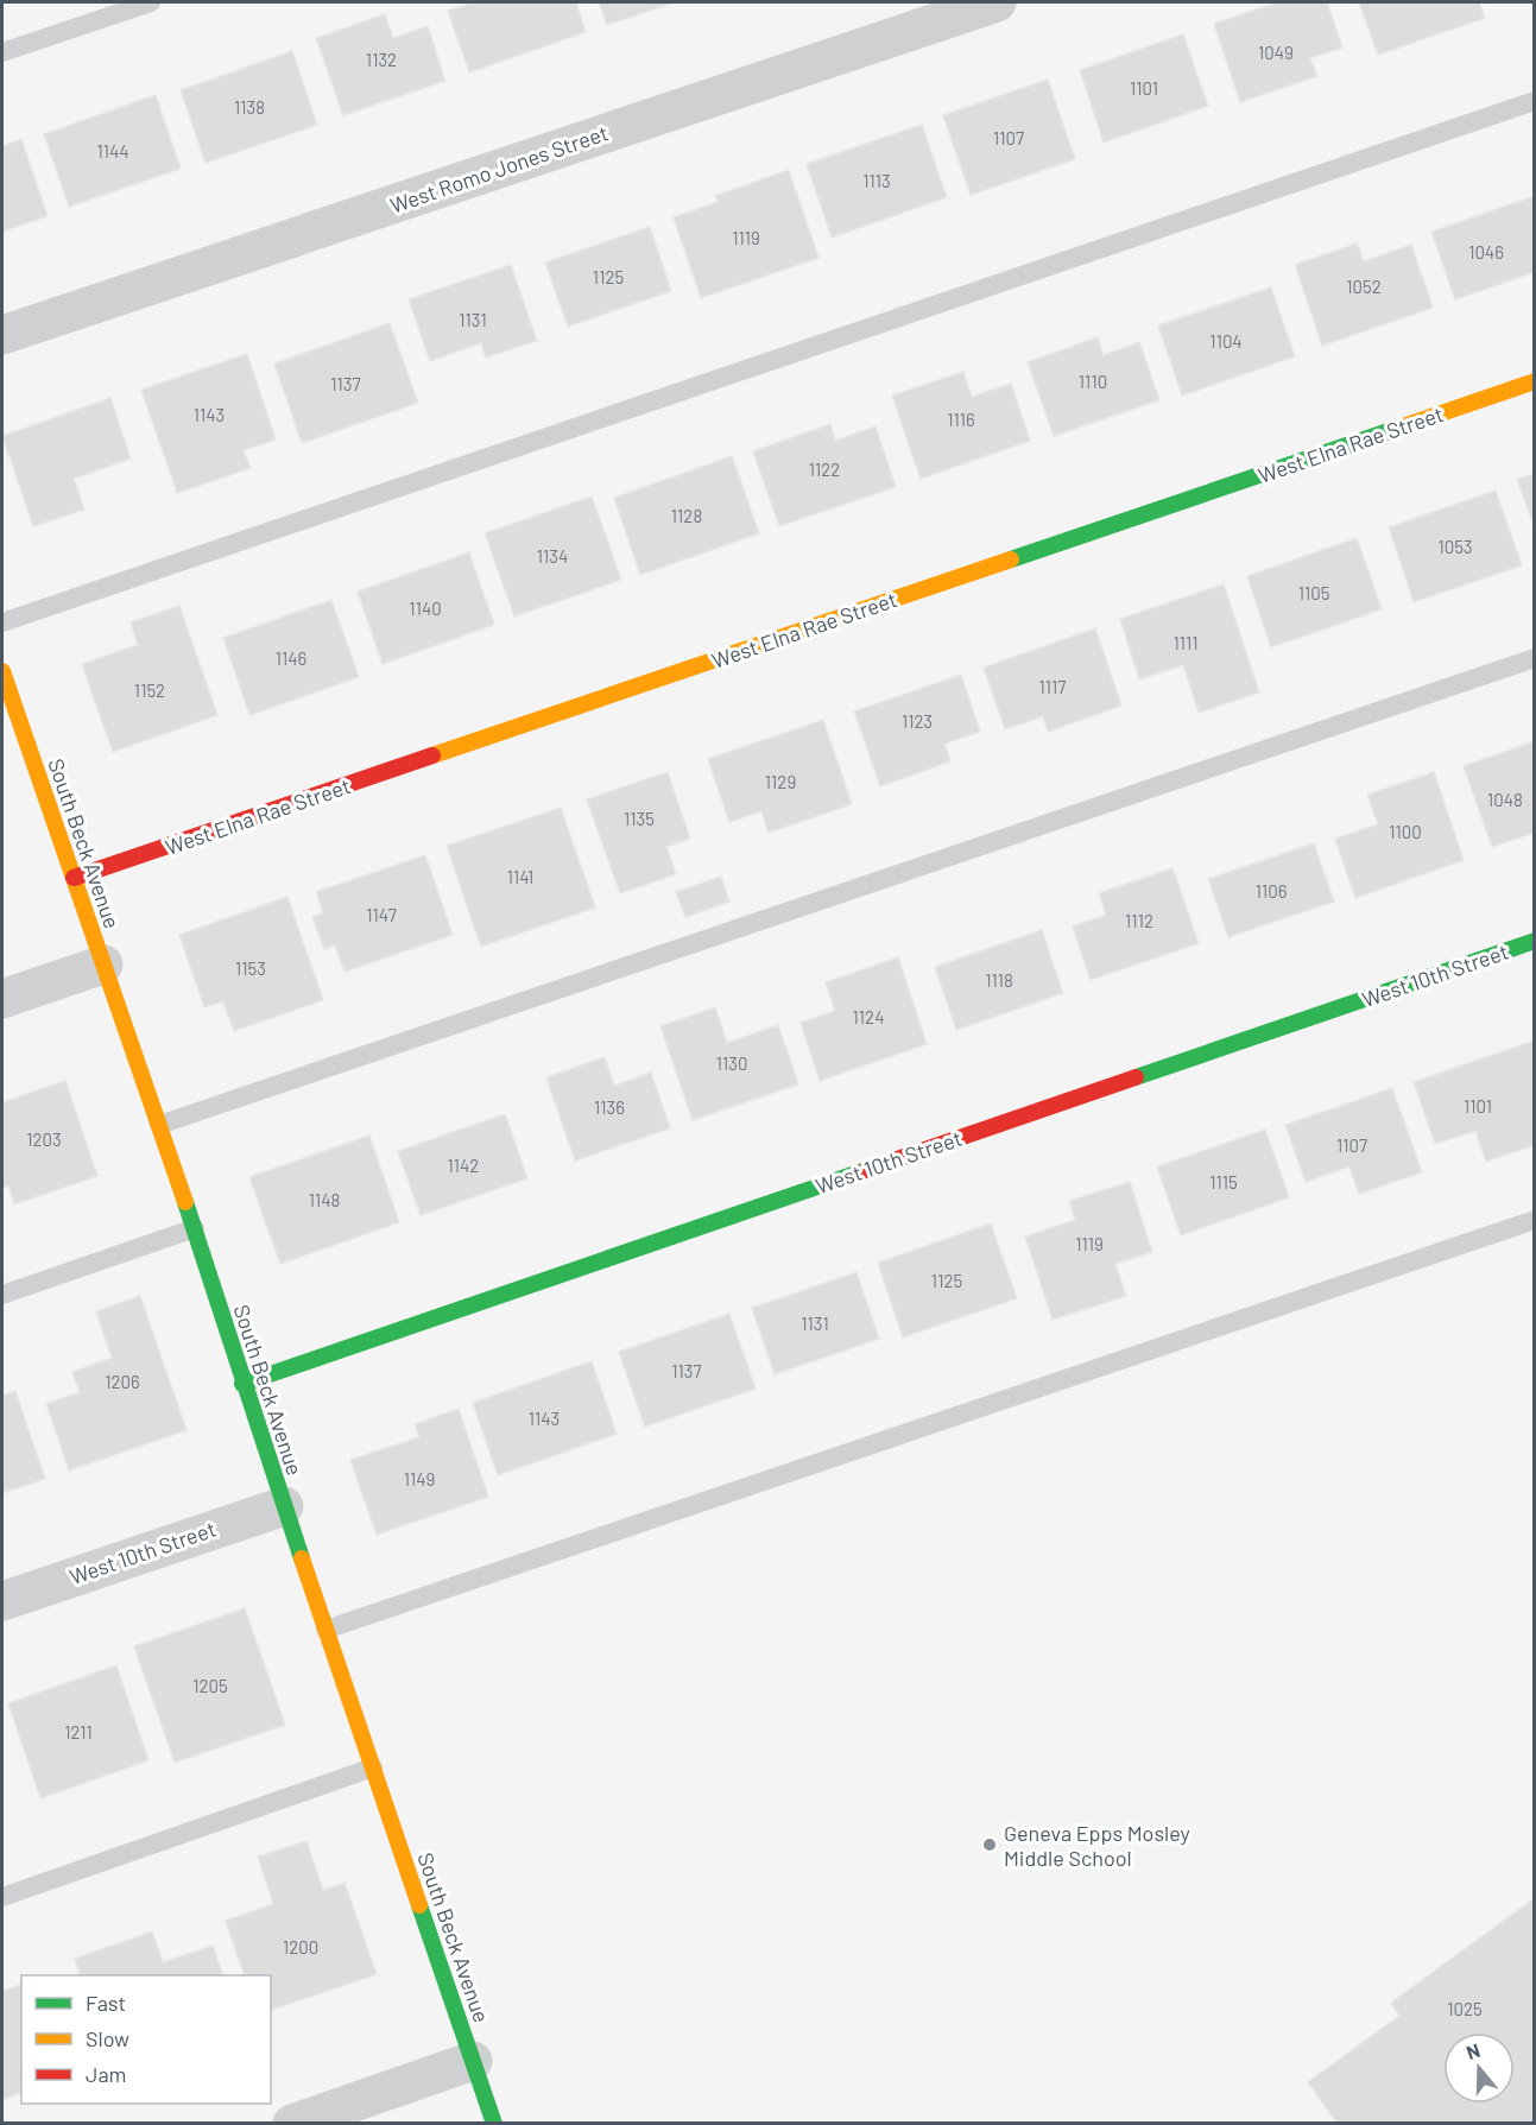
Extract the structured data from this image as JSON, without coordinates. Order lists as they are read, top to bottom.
{
  "streets": {
    "street": [
      "West Romo Jones Street",
      "West Elna Rae Street",
      "South Beck Avenue",
      "West 10th Street"
    ]
  },
  "crossings": [
    ["West Elna Rae Street", "South Beck Avenue"],
    ["South Beck Avenue", "West 10th Street"]
  ],
  "places": ["Geneva Epps Mosley Middle School"],
  "house_numbers": [
    "1049",
    "1132",
    "1101",
    "1138",
    "1107",
    "1144",
    "1113",
    "1119",
    "1046",
    "1125",
    "1052",
    "1131",
    "1104",
    "1110",
    "1137",
    "1143",
    "1116",
    "1122",
    "1128",
    "1053",
    "1134",
    "1105",
    "1140",
    "1111",
    "1146",
    "1117",
    "1152",
    "1123",
    "1129",
    "1048",
    "1135",
    "1100",
    "1141",
    "1106",
    "1147",
    "1112",
    "1153",
    "1118",
    "1124",
    "1130",
    "1101",
    "1136",
    "1203",
    "1107",
    "1142",
    "1115",
    "1148",
    "1119",
    "1125",
    "1131",
    "1137",
    "1206",
    "1143",
    "1149",
    "1205",
    "1211",
    "1200",
    "1025"
  ],
  "legend": ["Fast", "Slow", "Jam"],
  "north": "top"
}
